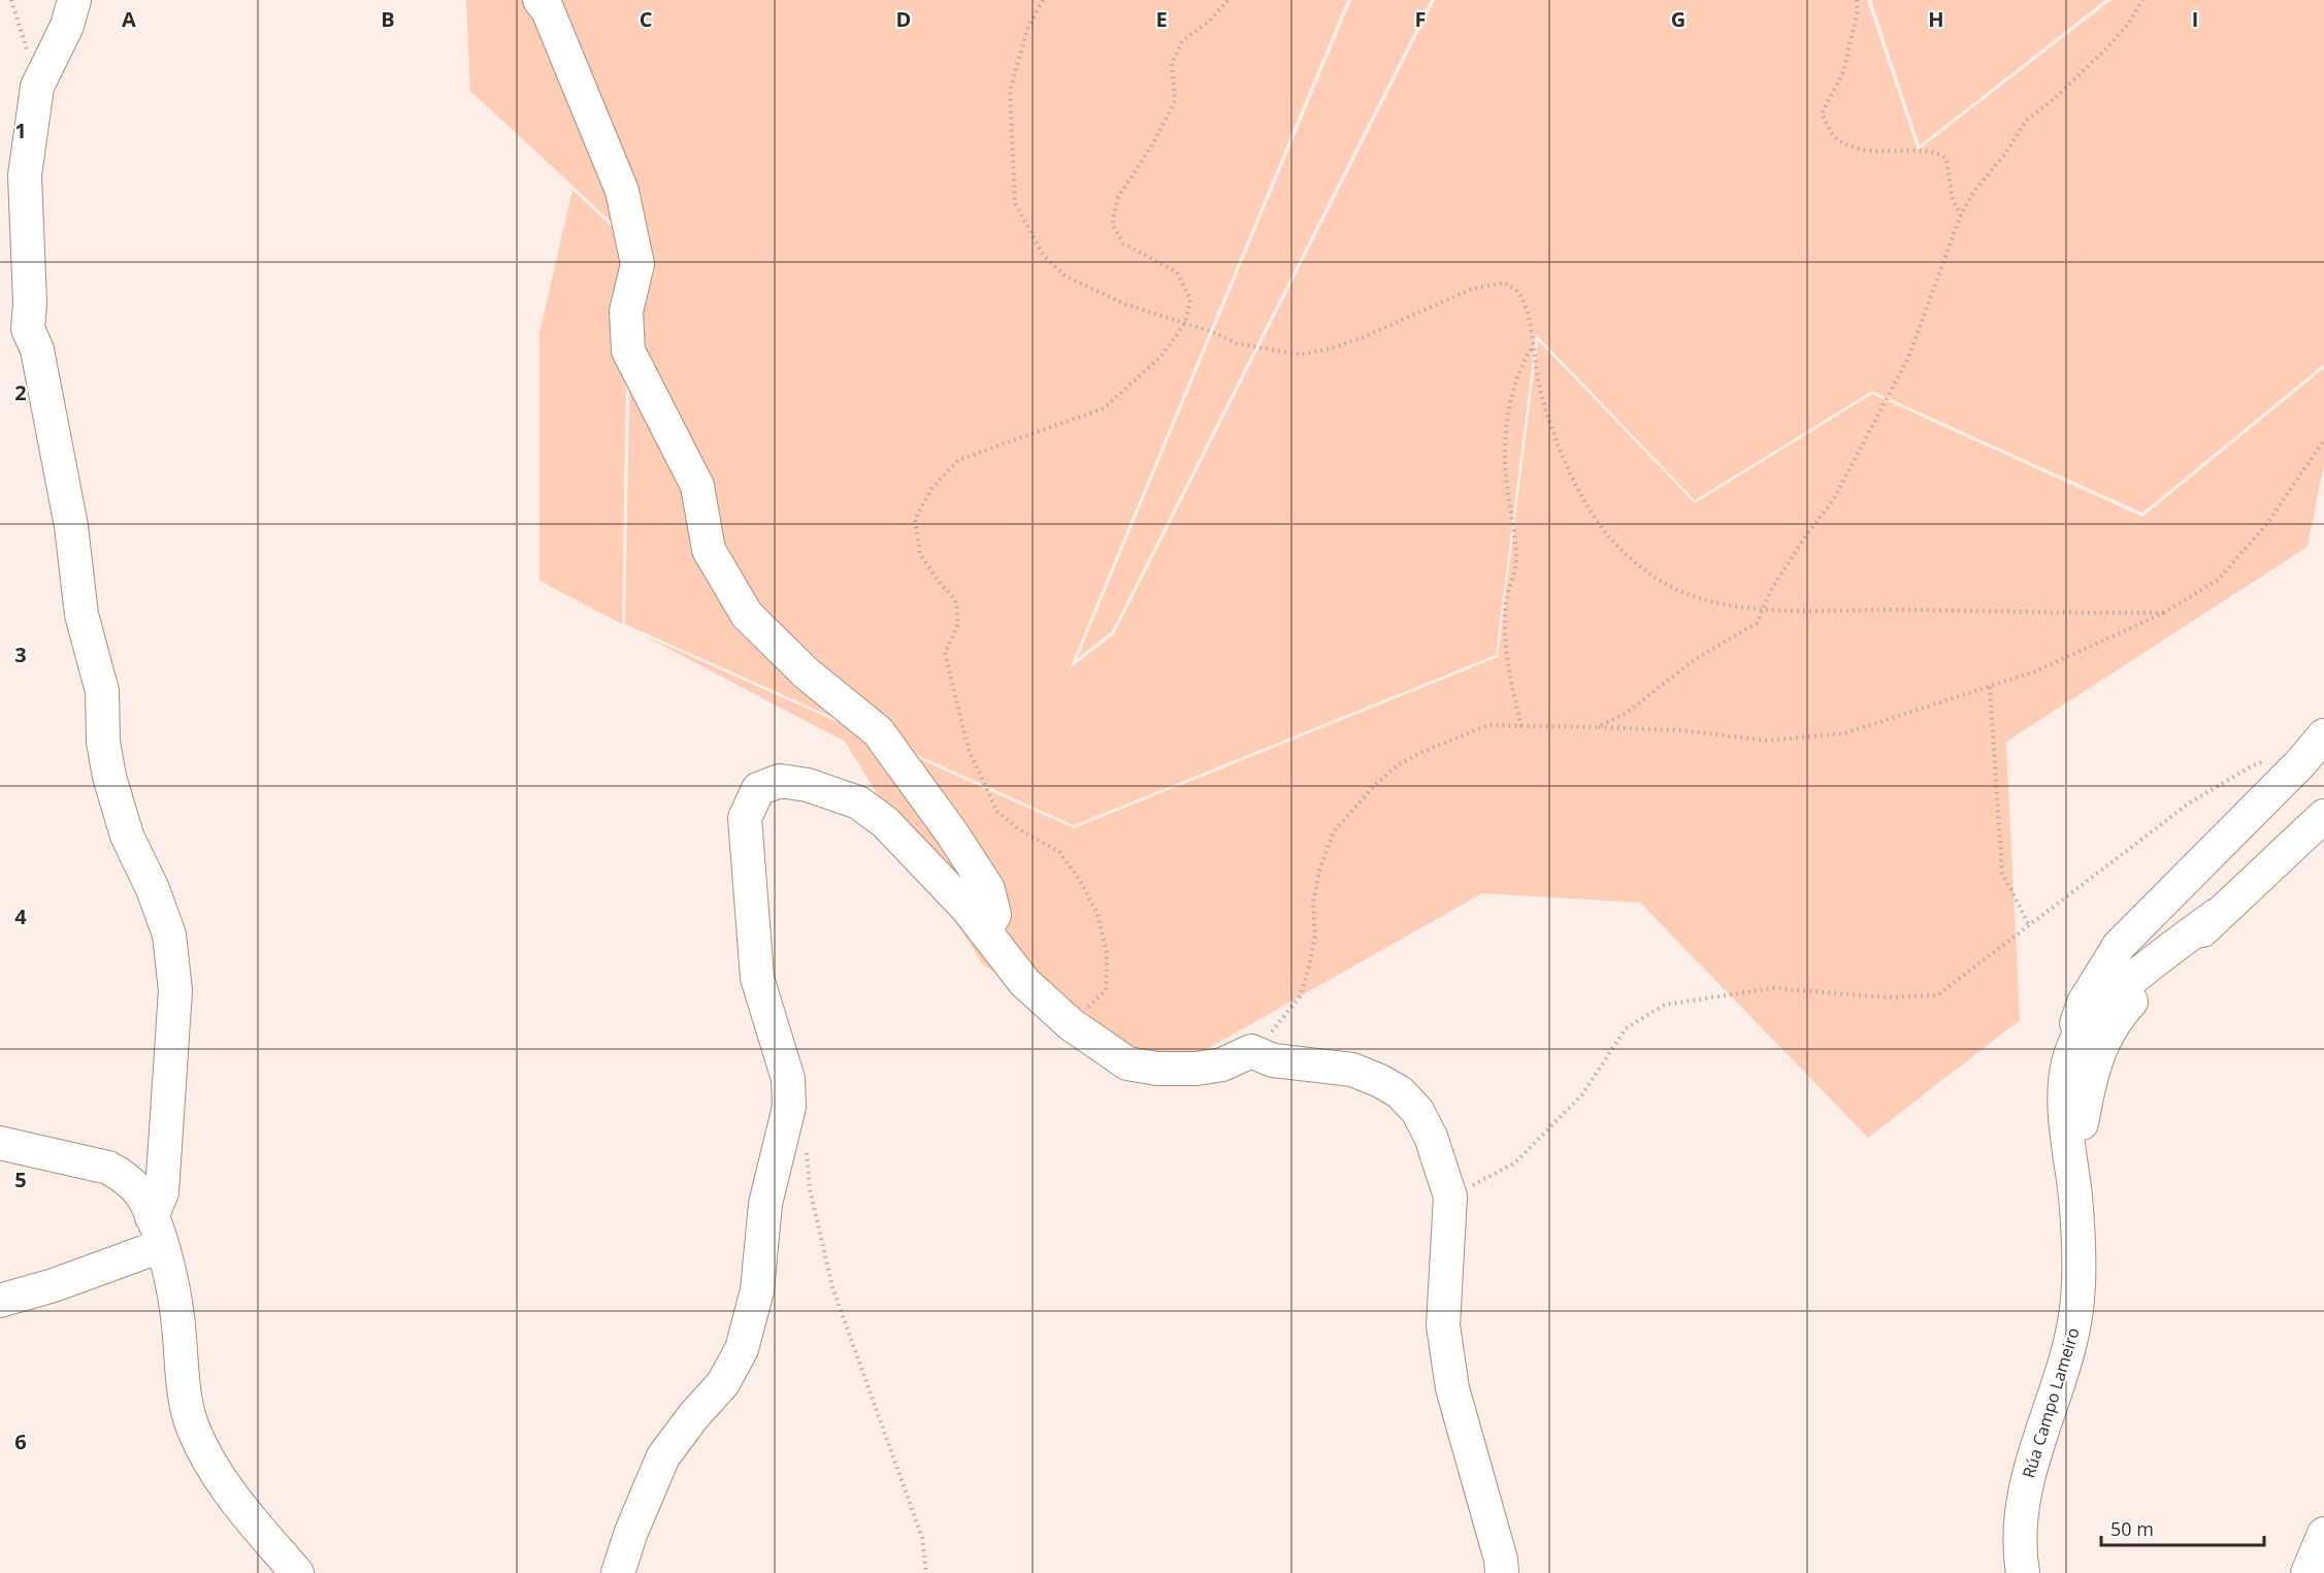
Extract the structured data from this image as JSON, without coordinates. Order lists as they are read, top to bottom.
{
  "streets": {
    "street": ["Rúa Campo Lameiro"]
  },
  "scale_bar": "50 m",
  "grid": {
    "columns": [
      "A",
      "B",
      "C",
      "D",
      "E",
      "F",
      "G",
      "H",
      "I"
    ],
    "rows": [
      "1",
      "2",
      "3",
      "4",
      "5",
      "6"
    ]
  }
}
